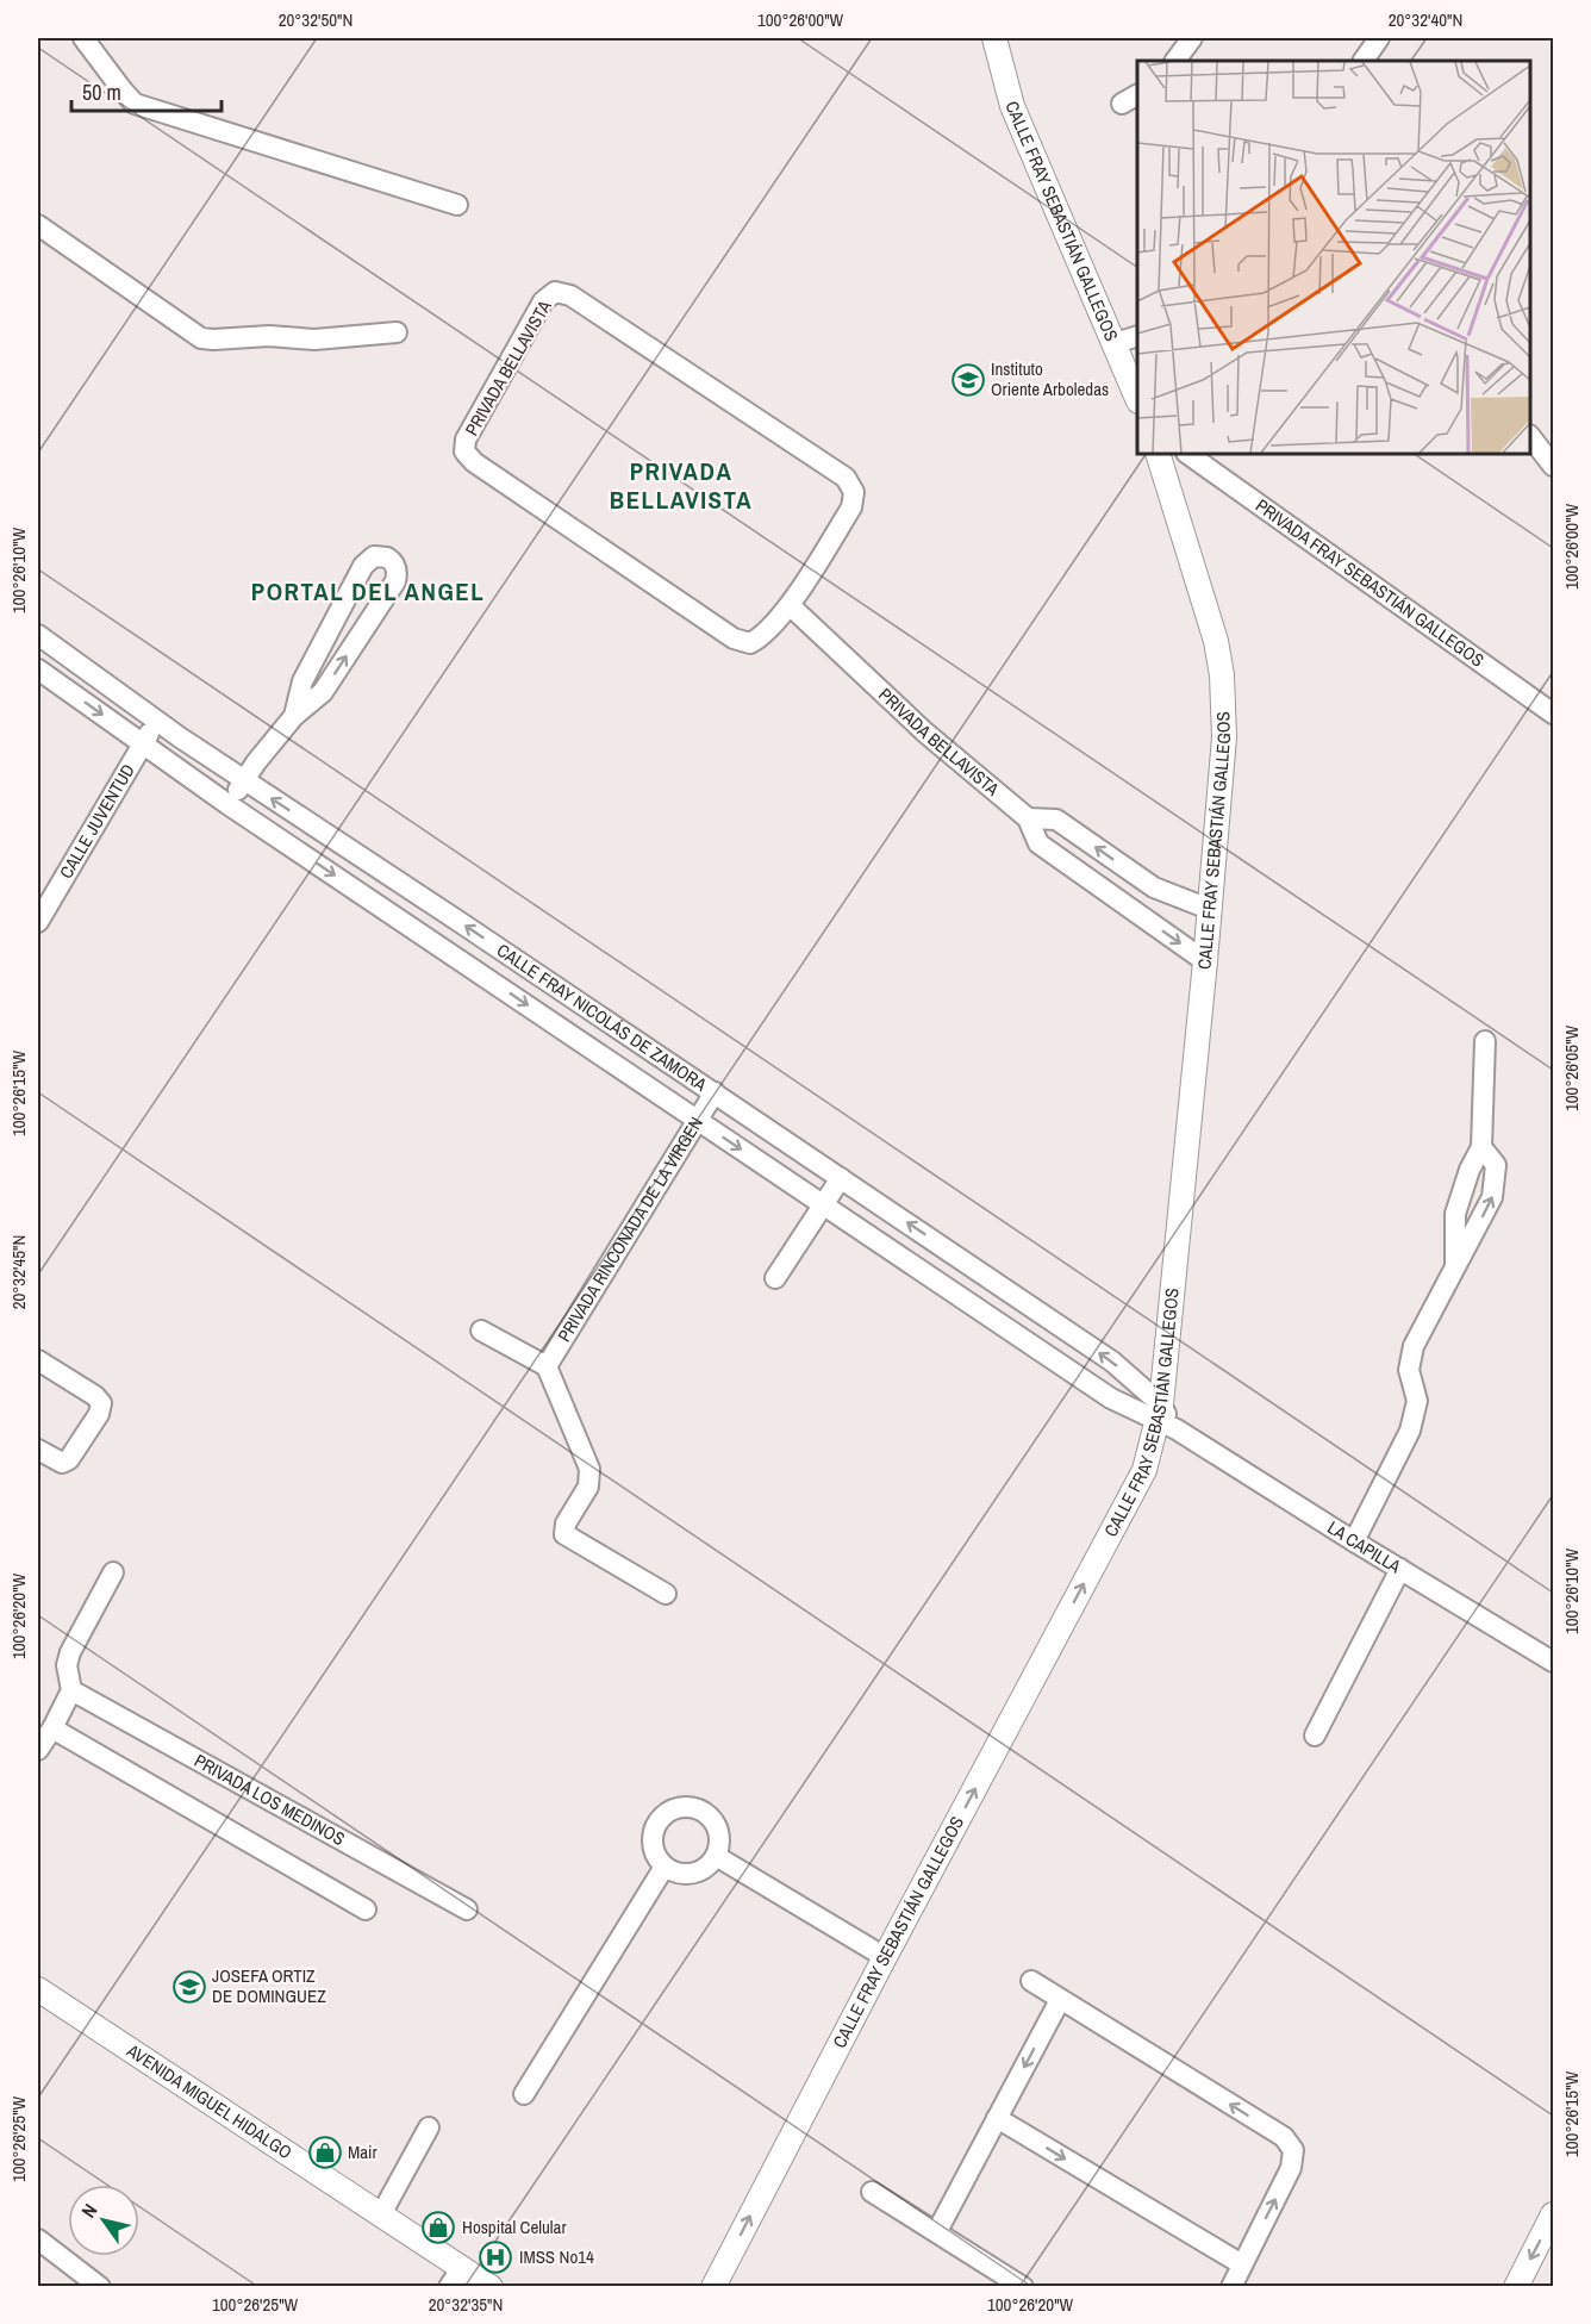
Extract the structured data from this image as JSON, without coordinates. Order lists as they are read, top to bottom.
{
  "streets": {
    "street": [
      "CALLE FRAY SEBASTIÁN GALLEGOS",
      "PRIVADA BELLAVISTA",
      "PRIVADA FRAY SEBASTIÁN GALLEGOS",
      "CALLE JUVENTUD",
      "CALLE FRAY NICOLÁS DE ZAMORA",
      "PRIVADA RINCONADA DE LA VIRGEN",
      "LA CAPILLA",
      "PRIVADA LOS MEDINOS",
      "AVENIDA MIGUEL HIDALGO"
    ]
  },
  "crossings": [
    ["CALLE FRAY SEBASTIÁN GALLEGOS", "PRIVADA BELLAVISTA"],
    ["CALLE FRAY SEBASTIÁN GALLEGOS", "CALLE FRAY NICOLÁS DE ZAMORA"],
    ["CALLE FRAY SEBASTIÁN GALLEGOS", "LA CAPILLA"],
    ["CALLE JUVENTUD", "CALLE FRAY NICOLÁS DE ZAMORA"],
    ["CALLE FRAY NICOLÁS DE ZAMORA", "PRIVADA RINCONADA DE LA VIRGEN"],
    ["CALLE FRAY NICOLÁS DE ZAMORA", "LA CAPILLA"]
  ],
  "one_way": ["CALLE FRAY SEBASTIÁN GALLEGOS"],
  "districts": ["PRIVADA BELLAVISTA", "PORTAL DEL ANGEL"],
  "places": {
    "school or university": ["Instituto Oriente Arboledas", "JOSEFA ORTIZ DE DOMINGUEZ"],
    "shop": ["Mair", "Hospital Celular"],
    "hospital": ["IMSS No14"]
  },
  "scale_bar": "50 m",
  "north": "top left",
  "coordinates": [
    "20°32'50\"N",
    "100°26'00\"W",
    "20°32'40\"N",
    "100°26'10\"W",
    "100°26'05\"W",
    "100°26'15\"W",
    "20°32'45\"N",
    "100°26'20\"W",
    "100°26'25\"W",
    "20°32'35\"N"
  ]
}
